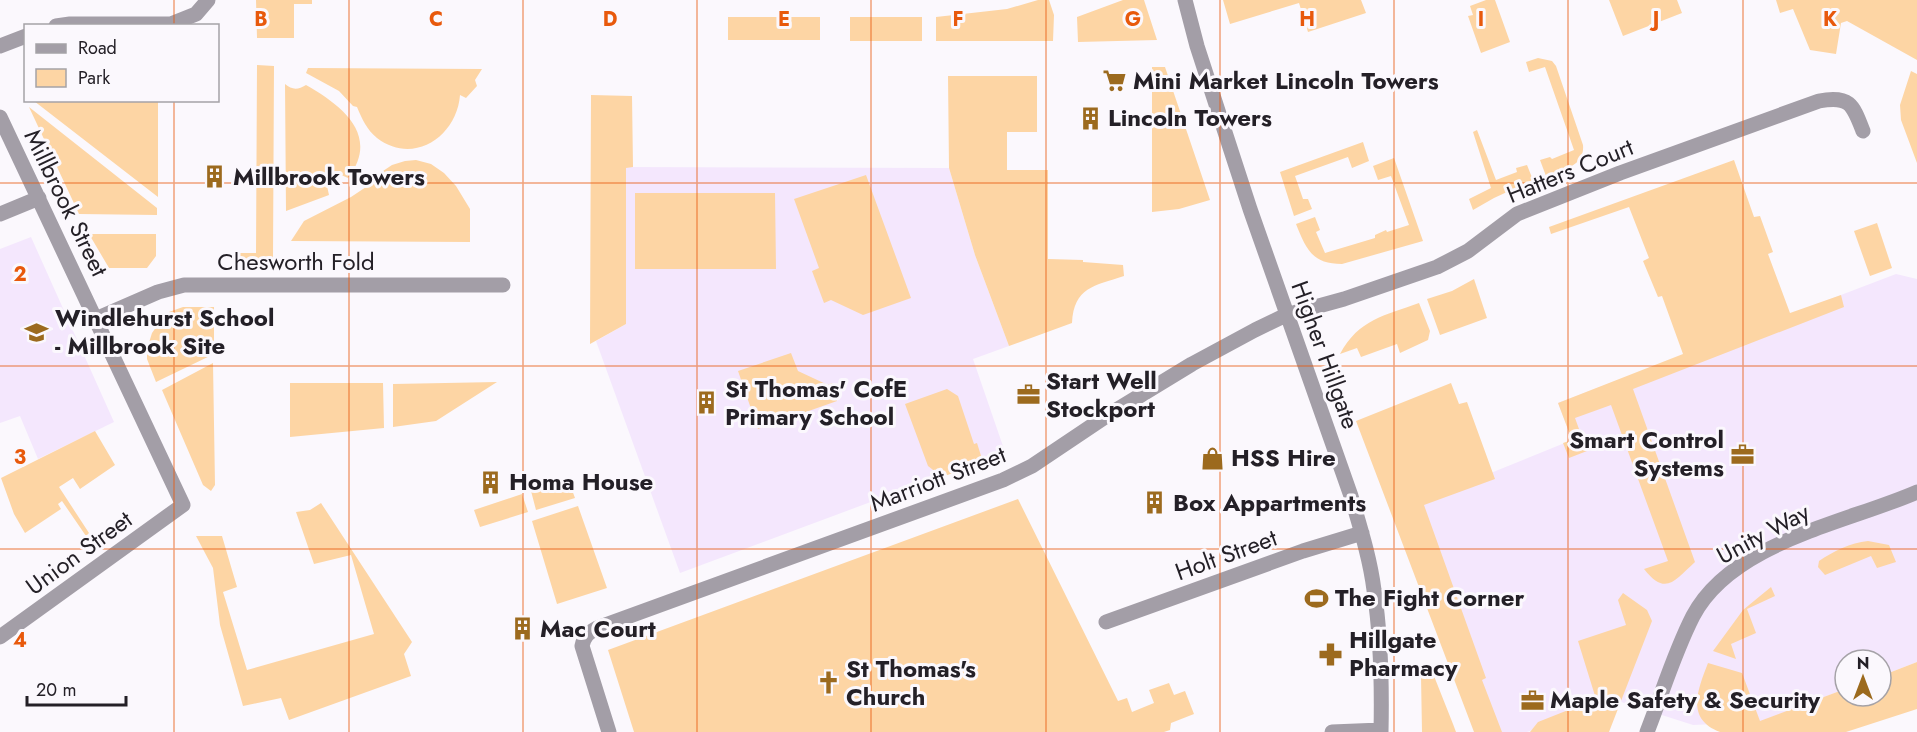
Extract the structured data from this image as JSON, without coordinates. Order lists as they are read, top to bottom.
{
  "streets": {
    "street": [
      "Hatters Court",
      "Millbrook Street",
      "Chesworth Fold",
      "Higher Hillgate",
      "Marriott Street",
      "Unity Way",
      "Union Street",
      "Holt Street"
    ]
  },
  "crossings": [
    ["Hatters Court", "Higher Hillgate"],
    ["Hatters Court", "Marriott Street"],
    ["Millbrook Street", "Chesworth Fold"],
    ["Millbrook Street", "Union Street"],
    ["Higher Hillgate", "Marriott Street"],
    ["Higher Hillgate", "Holt Street"]
  ],
  "places": {
    "supermarket": ["Mini Market Lincoln Towers"],
    "building": [
      "Lincoln Towers",
      "Millbrook Towers",
      "St Thomas' CofE Primary School",
      "Homa House",
      "Box Appartments",
      "Mac Court"
    ],
    "school or university": ["Windlehurst School - Millbrook Site"],
    "office": ["Start Well Stockport", "Smart Control Systems", "Maple Safety & Security"],
    "shop": ["HSS Hire"],
    "sports": ["The Fight Corner"],
    "pharmacy": ["Hillgate Pharmacy"],
    "church": ["St Thomas's Church"]
  },
  "legend": ["Road", "Park"],
  "scale_bar": "20 m",
  "north": "top",
  "grid": {
    "columns": [
      "B",
      "C",
      "D",
      "E",
      "F",
      "G",
      "H",
      "I",
      "J",
      "K"
    ],
    "rows": ["2", "3", "4"]
  }
}
